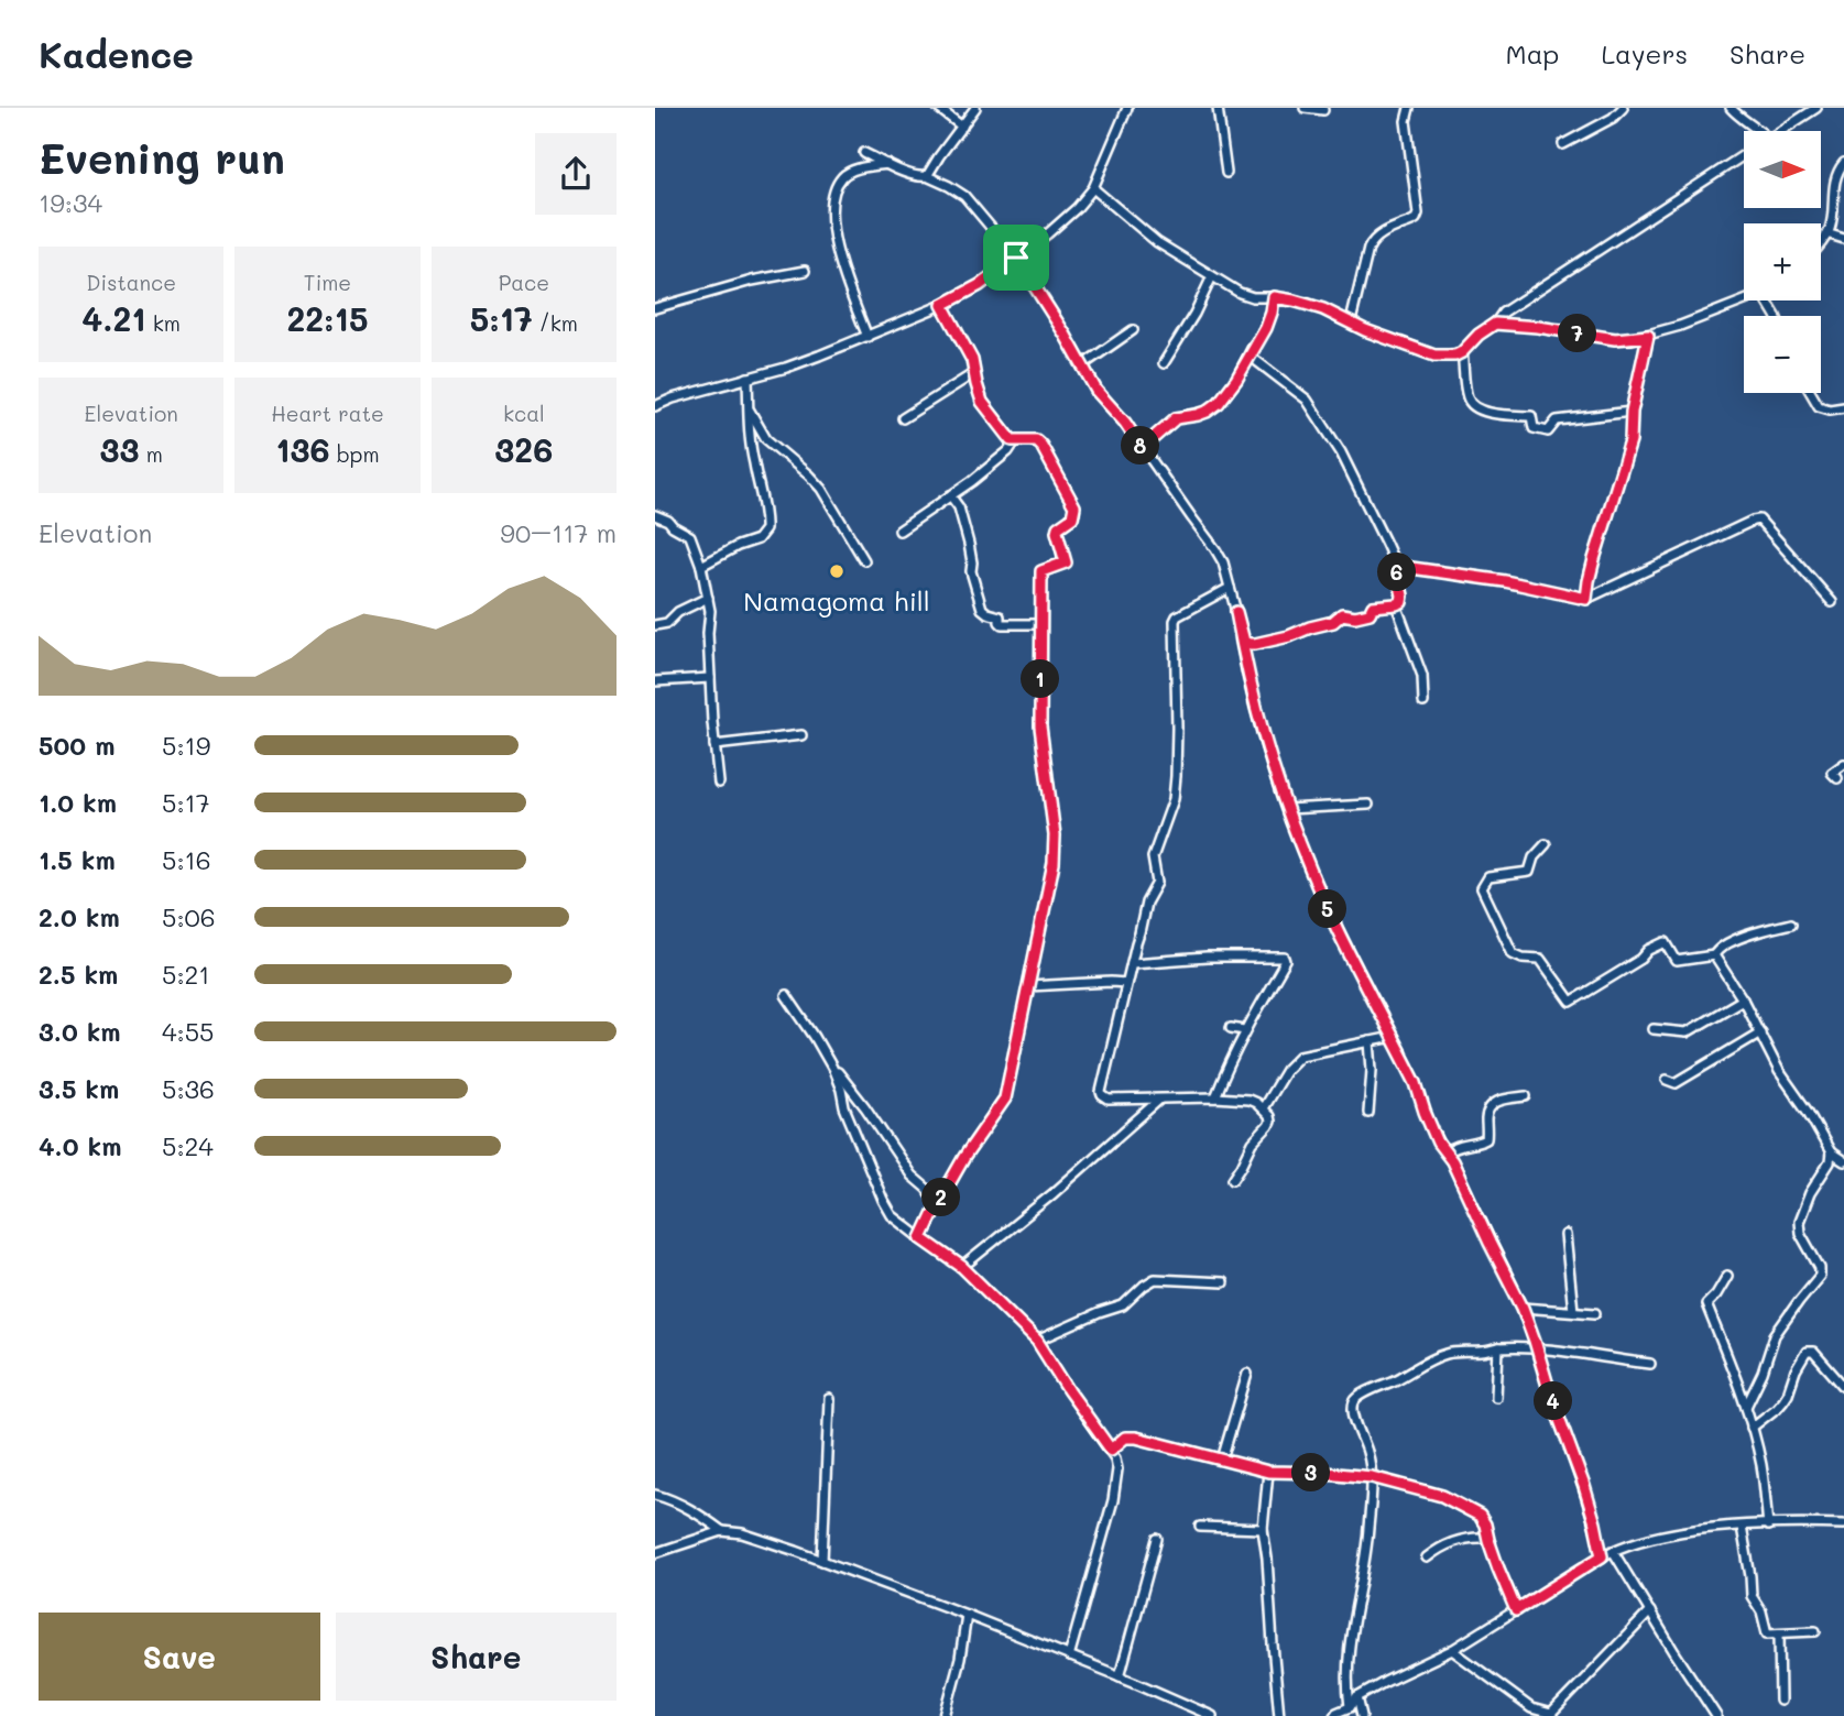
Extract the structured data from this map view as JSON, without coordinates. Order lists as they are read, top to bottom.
{
  "places": ["Namagoma hill"],
  "north": "right",
  "page": {
    "header": "Kadence",
    "nav": ["Map", "Layers", "Share"],
    "heading": ["Evening run", "19:34"],
    "map_buttons": ["+", "−"],
    "stats": [
      ["Distance", "4.21 km"],
      ["Time", "22:15"],
      ["Pace", "5:17 /km"],
      ["Elevation", "33 m"],
      ["Heart rate", "136 bpm"],
      ["kcal", "326"]
    ],
    "pins": [
      "7",
      "8",
      "6",
      "1",
      "5",
      "2",
      "4",
      "3"
    ],
    "chart": ["Elevation", "90–117 m"],
    "list": [
      {
        "name": "500 m",
        "note": "5:19"
      },
      {
        "name": "1.0 km",
        "note": "5:17"
      },
      {
        "name": "1.5 km",
        "note": "5:16"
      },
      {
        "name": "2.0 km",
        "note": "5:06"
      },
      {
        "name": "2.5 km",
        "note": "5:21"
      },
      {
        "name": "3.0 km",
        "note": "4:55"
      },
      {
        "name": "3.5 km",
        "note": "5:36"
      },
      {
        "name": "4.0 km",
        "note": "5:24"
      }
    ],
    "buttons": ["Save", "Share"]
  }
}
